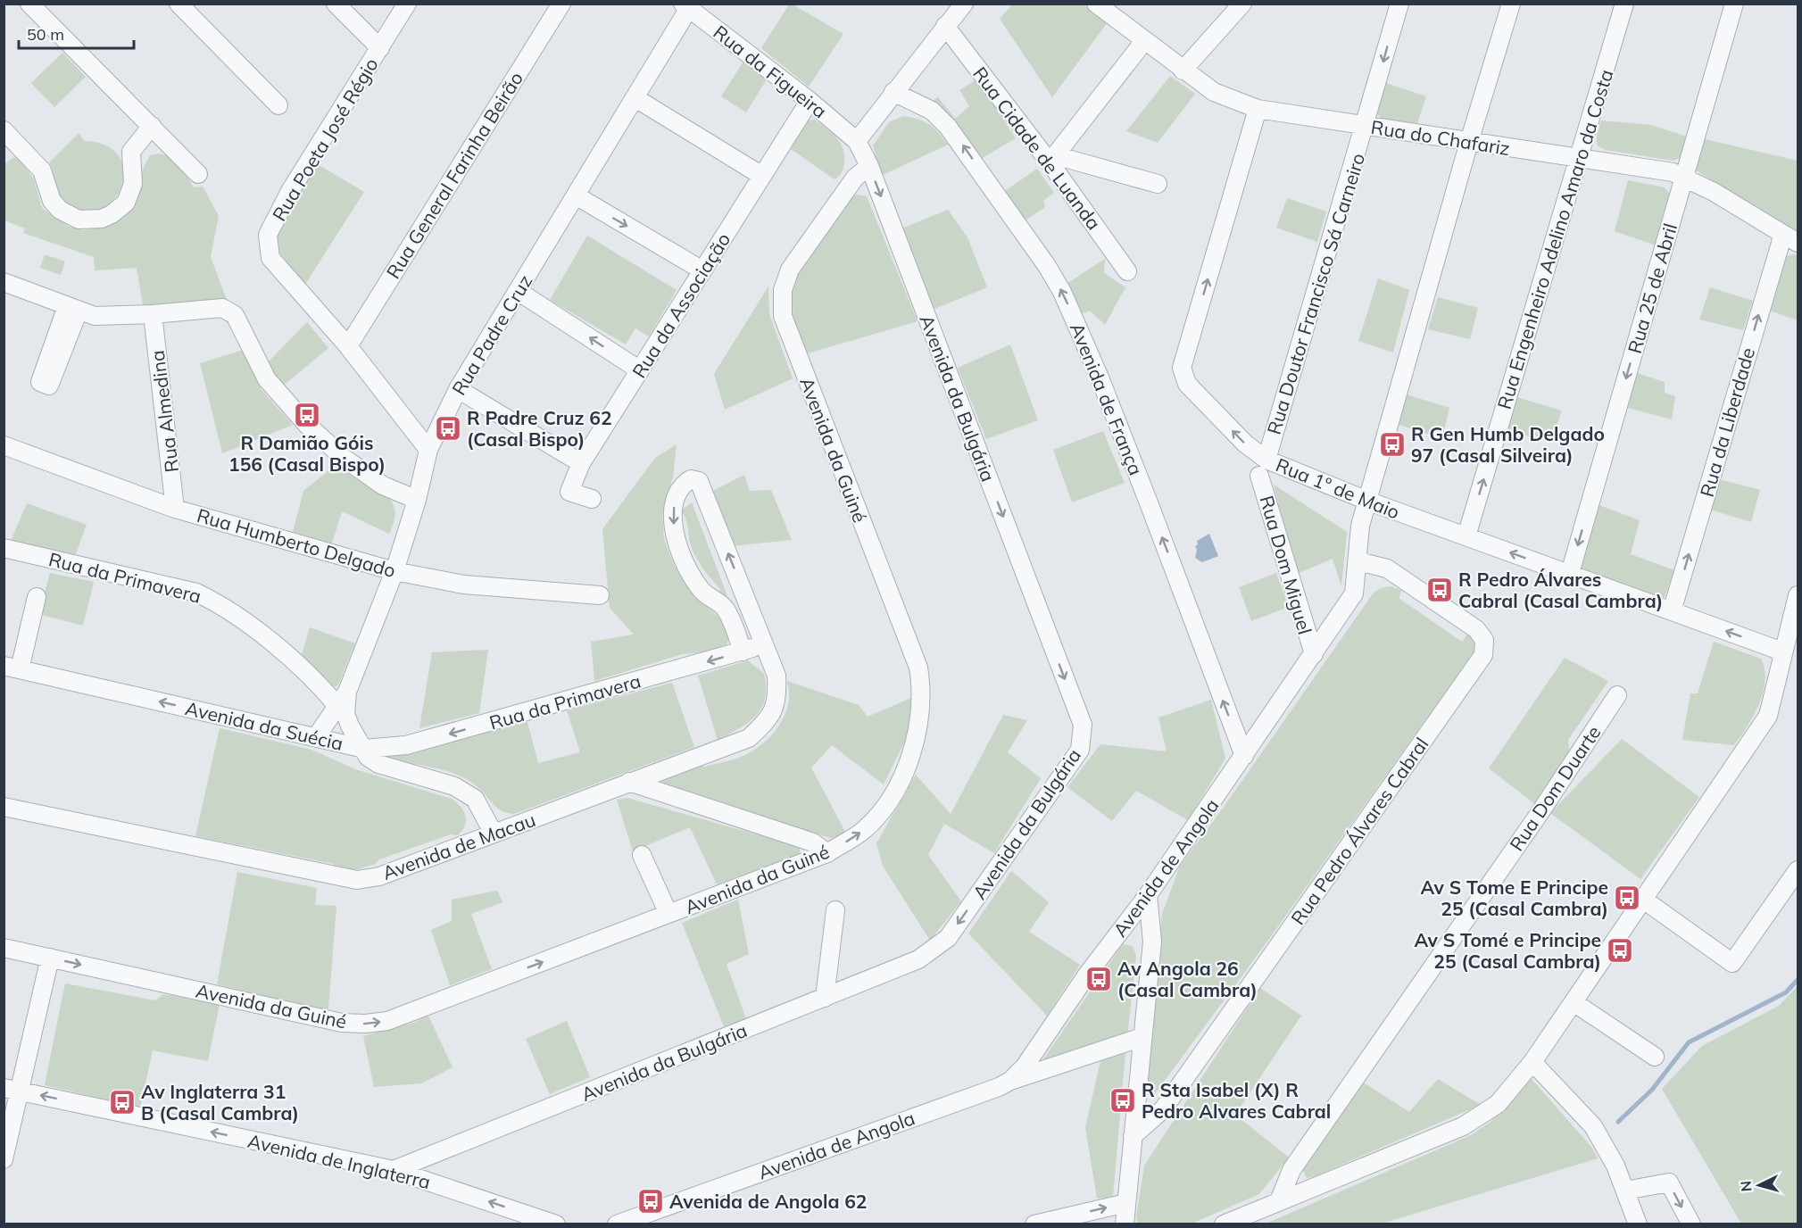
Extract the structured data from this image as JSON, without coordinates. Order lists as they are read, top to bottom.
{
  "streets": {
    "street": [
      "Rua da Figueira",
      "Rua do Chafariz",
      "Rua Poeta José Régio",
      "Rua Cidade de Luanda",
      "Rua General Farinha Beirão",
      "Rua Engenheiro Adelino Amaro da Costa",
      "Rua 25 de Abril",
      "Rua Doutor Francisco Sá Carneiro",
      "Rua da Associação",
      "Rua Padre Cruz",
      "Avenida da Bulgária",
      "Avenida de França",
      "Rua Almedina",
      "Rua da Liberdade",
      "Avenida da Guiné",
      "Rua 1º de Maio",
      "Rua Humberto Delgado",
      "Rua Dom Miguel",
      "Rua da Primavera",
      "Avenida da Suécia",
      "Rua Dom Duarte",
      "Rua Pedro Álvares Cabral",
      "Avenida de Macau",
      "Avenida de Angola",
      "Avenida de Inglaterra"
    ]
  },
  "crossings": [
    ["Rua da Figueira", "Rua da Associação"],
    ["Rua da Figueira", "Rua Padre Cruz"],
    ["Rua da Figueira", "Avenida da Bulgária"],
    ["Rua do Chafariz", "Rua Engenheiro Adelino Amaro da Costa"],
    ["Rua do Chafariz", "Rua 25 de Abril"],
    ["Rua do Chafariz", "Rua Doutor Francisco Sá Carneiro"],
    ["Rua do Chafariz", "Rua da Liberdade"],
    ["Rua do Chafariz", "Rua 1º de Maio"],
    ["Rua do Chafariz", "Avenida de Angola"],
    ["Rua Poeta José Régio", "Rua General Farinha Beirão"],
    ["Rua Poeta José Régio", "Rua Padre Cruz"],
    ["Rua Engenheiro Adelino Amaro da Costa", "Rua 1º de Maio"],
    ["Rua 25 de Abril", "Rua 1º de Maio"],
    ["Rua Doutor Francisco Sá Carneiro", "Rua 1º de Maio"],
    ["Rua Doutor Francisco Sá Carneiro", "Rua Dom Miguel"],
    ["Rua Padre Cruz", "Rua Humberto Delgado"],
    ["Rua Padre Cruz", "Rua da Primavera"],
    ["Avenida da Bulgária", "Avenida da Guiné"],
    ["Avenida da Bulgária", "Avenida de Inglaterra"],
    ["Avenida de França", "Avenida de Angola"],
    ["Rua Almedina", "Rua Humberto Delgado"],
    ["Rua da Liberdade", "Rua 1º de Maio"],
    ["Rua 1º de Maio", "Rua Dom Miguel"],
    ["Rua 1º de Maio", "Avenida de Angola"],
    ["Rua Dom Miguel", "Avenida de Angola"],
    ["Rua da Primavera", "Avenida da Suécia"],
    ["Rua da Primavera", "Avenida de Macau"],
    ["Avenida da Suécia", "Avenida de Macau"],
    ["Rua Pedro Álvares Cabral", "Avenida de Angola"]
  ],
  "one_way": [
    "Rua Engenheiro Adelino Amaro da Costa",
    "Rua 25 de Abril",
    "Avenida da Bulgária",
    "Avenida de França",
    "Rua da Liberdade",
    "Rua da Primavera",
    "Avenida da Suécia",
    "Avenida de Inglaterra"
  ],
  "places": {
    "bus stop": [
      "R Damião Góis 156 (Casal Bispo)",
      "R Padre Cruz 62 (Casal Bispo)",
      "R Gen Humb Delgado 97 (Casal Silveira)",
      "R Pedro Álvares Cabral (Casal Cambra)",
      "Av S Tome E Principe 25 (Casal Cambra)",
      "Av S Tomé e Principe 25 (Casal Cambra)",
      "Av Angola 26 (Casal Cambra)",
      "R Sta Isabel (X) R Pedro Alvares Cabral",
      "Av Inglaterra 31 B (Casal Cambra)",
      "Avenida de Angola 62"
    ]
  },
  "scale_bar": "50 m",
  "north": "left"
}
